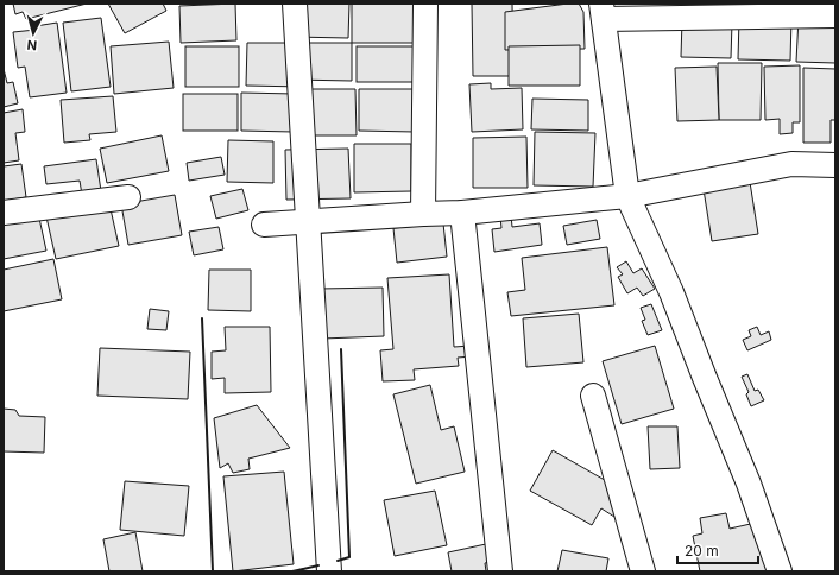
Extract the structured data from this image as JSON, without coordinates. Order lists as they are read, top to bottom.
{
  "scale_bar": "20 m",
  "north": "bottom"
}
